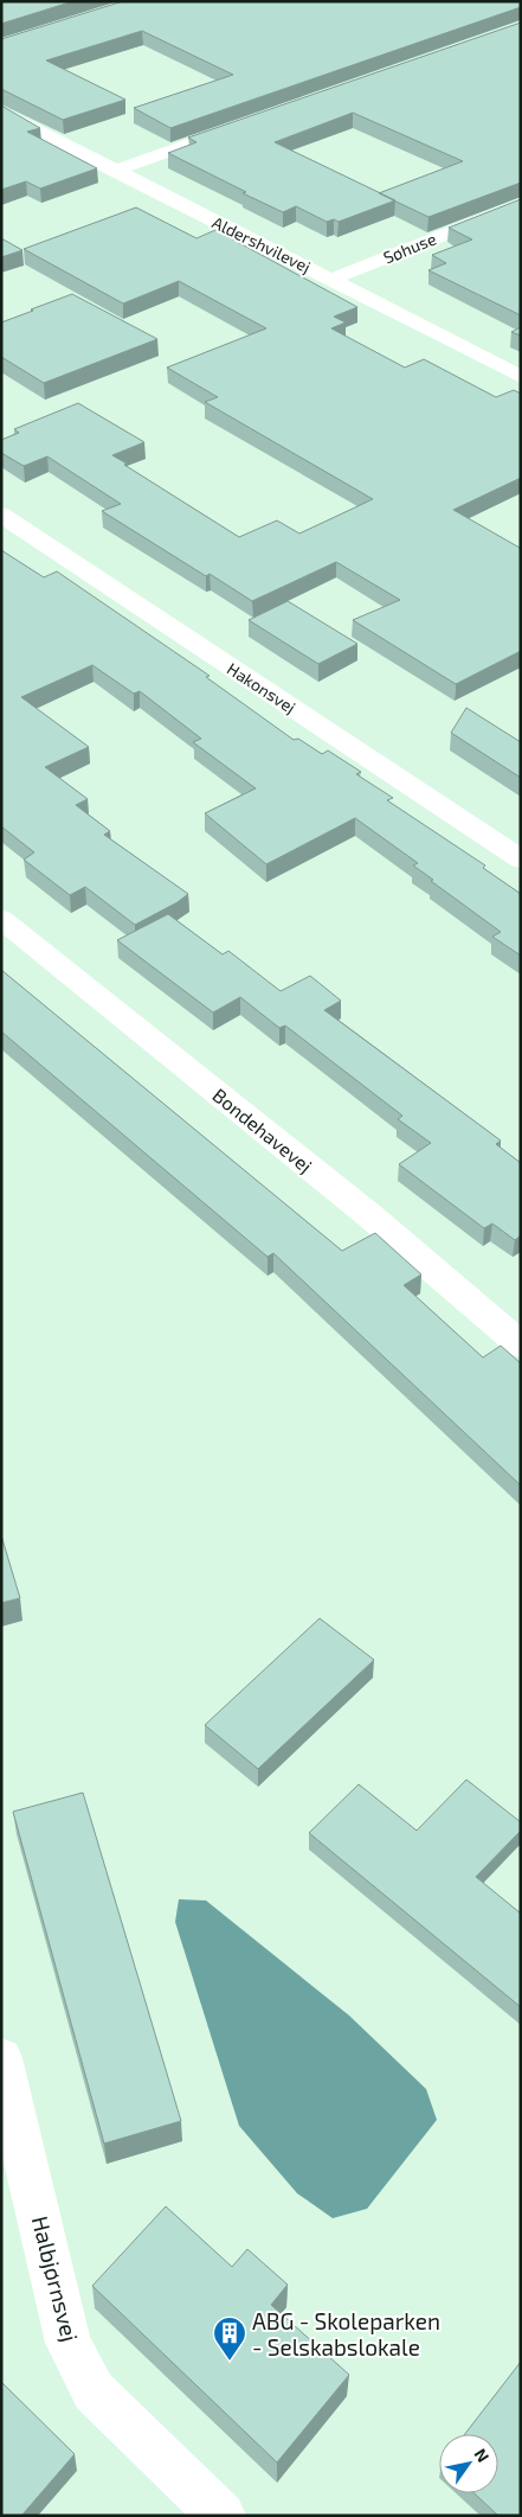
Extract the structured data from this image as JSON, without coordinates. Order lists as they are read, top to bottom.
{
  "streets": {
    "street": [
      "Aldershvilevej",
      "Søhuse",
      "Hakonsvej",
      "Bondehavevej",
      "Halbjørnsvej"
    ]
  },
  "crossings": [
    ["Aldershvilevej", "Søhuse"]
  ],
  "places": {
    "building": ["ABG - Skoleparken - Selskabslokale"]
  },
  "north": "top right"
}
